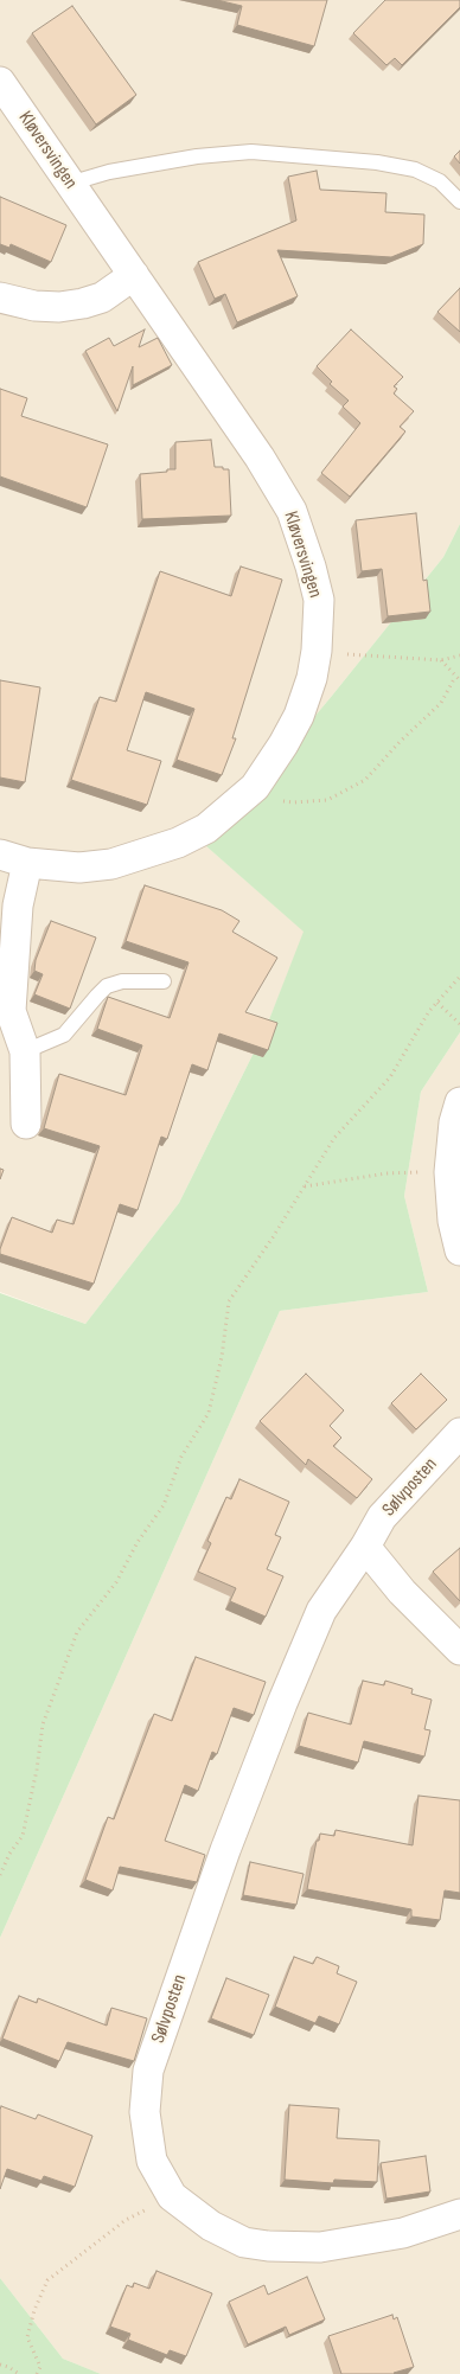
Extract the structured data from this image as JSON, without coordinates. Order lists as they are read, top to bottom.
{
  "streets": {
    "street": ["Kløversvingen", "Sølvposten"]
  }
}
